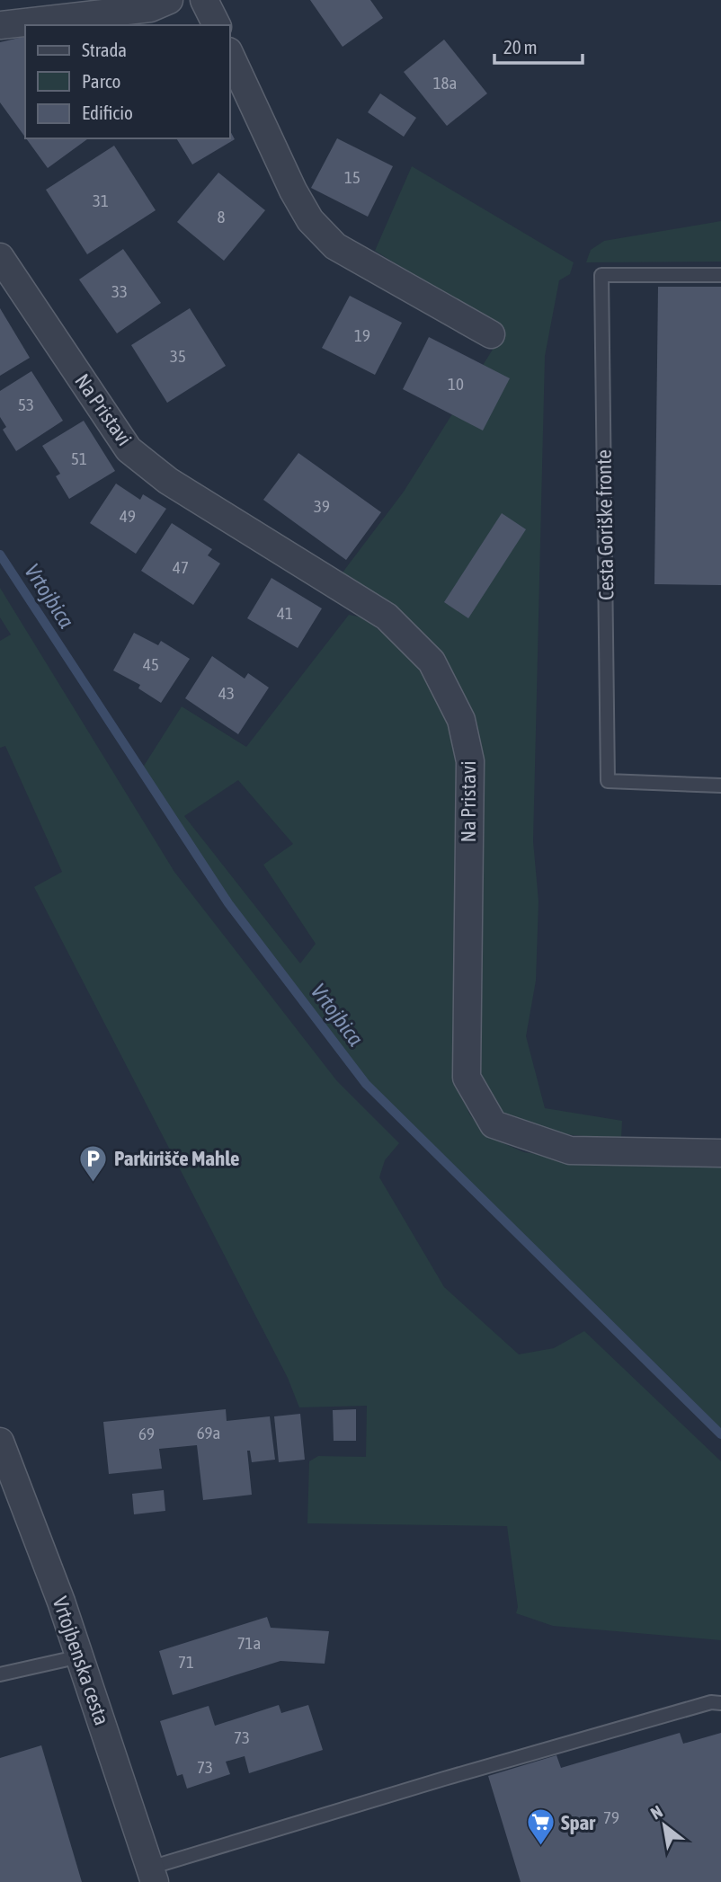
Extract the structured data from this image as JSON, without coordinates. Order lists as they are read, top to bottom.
{
  "streets": {
    "street": ["Na Pristavi", "Vrtojbenska cesta"],
    "lane": ["Cesta Goriške fronte"]
  },
  "water": ["Vrtojbica"],
  "places": {
    "parking": ["Parkirišče Mahle"],
    "supermarket": ["Spar"]
  },
  "house_numbers": [
    "18a",
    "15",
    "31",
    "8",
    "33",
    "19",
    "35",
    "10",
    "53",
    "51",
    "39",
    "49",
    "47",
    "41",
    "45",
    "43",
    "69a",
    "69",
    "71a",
    "71",
    "73",
    "73",
    "79"
  ],
  "legend": ["Strada", "Parco", "Edificio"],
  "scale_bar": "20 m",
  "north": "top left"
}
